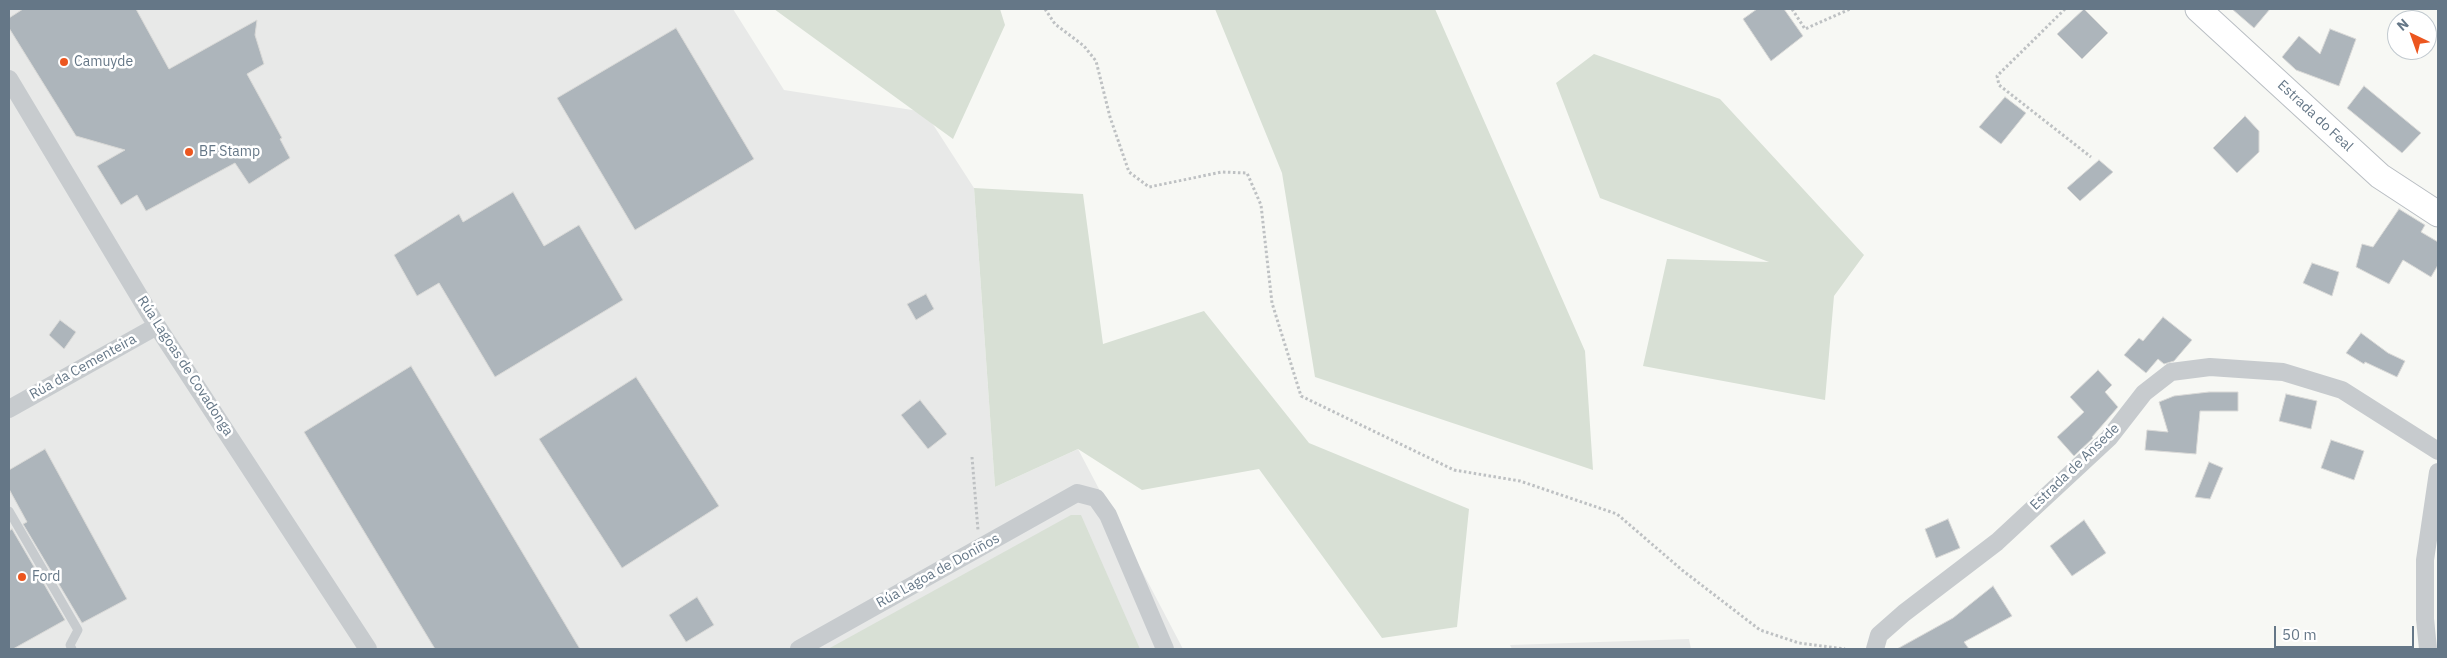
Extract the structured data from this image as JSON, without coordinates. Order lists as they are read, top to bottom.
{
  "streets": {
    "main road": ["Estrada do Feal"],
    "street": [
      "Rúa Lagoas de Covadonga",
      "Rúa da Cementeira",
      "Estrada de Ansede",
      "Rúa Lagoa de Doniños"
    ]
  },
  "crossings": [
    ["Rúa Lagoas de Covadonga", "Rúa da Cementeira"]
  ],
  "places": ["Camuyde", "BF Stamp", "Ford"],
  "scale_bar": "50 m",
  "north": "top left"
}
